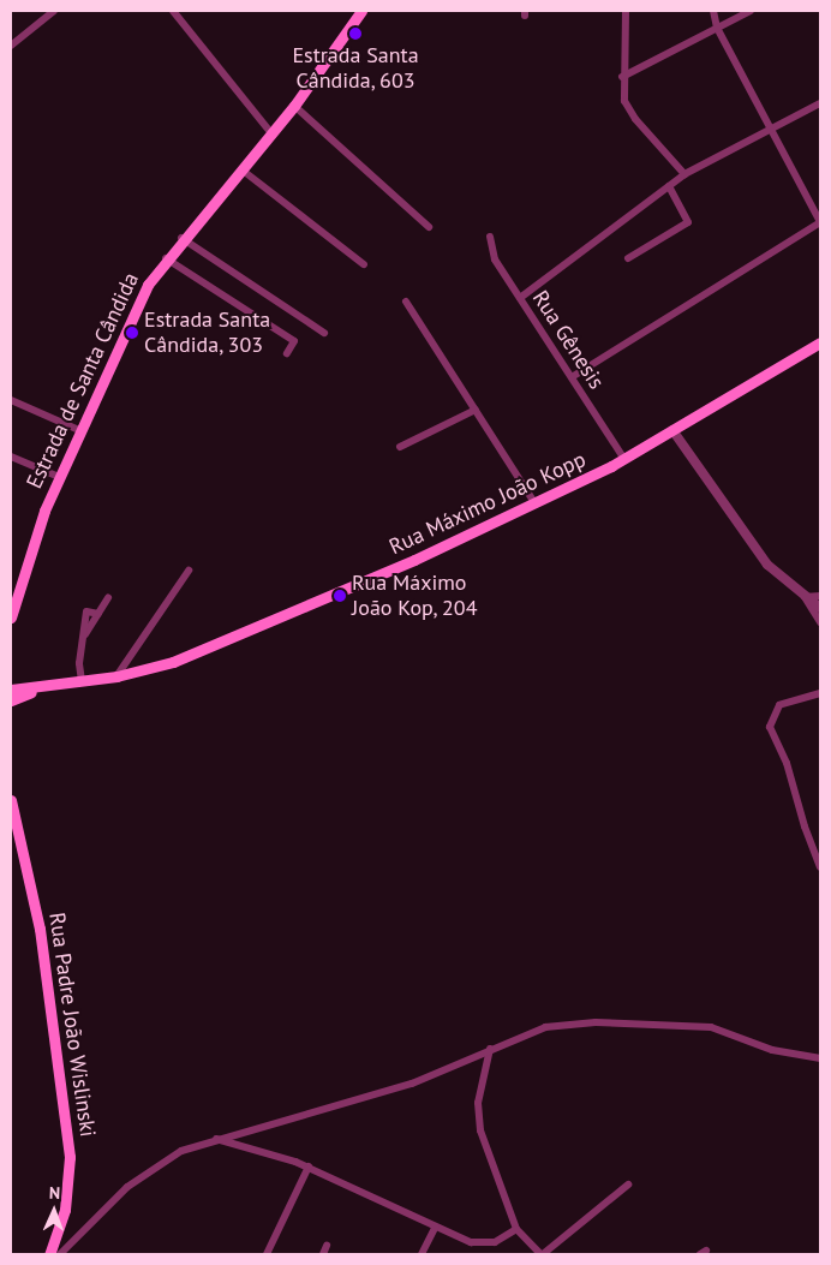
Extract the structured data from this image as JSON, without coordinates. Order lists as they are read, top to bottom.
{
  "streets": {
    "main road": ["Estrada de Santa Cândida", "Rua Máximo João Kopp", "Rua Padre João Wislinski"],
    "street": ["Rua Gênesis"]
  },
  "crossings": [
    ["Rua Gênesis", "Rua Máximo João Kopp"]
  ],
  "places": ["Estrada Santa Cândida, 603", "Estrada Santa Cândida, 303", "Rua Máximo João Kop, 204"],
  "north": "top"
}
